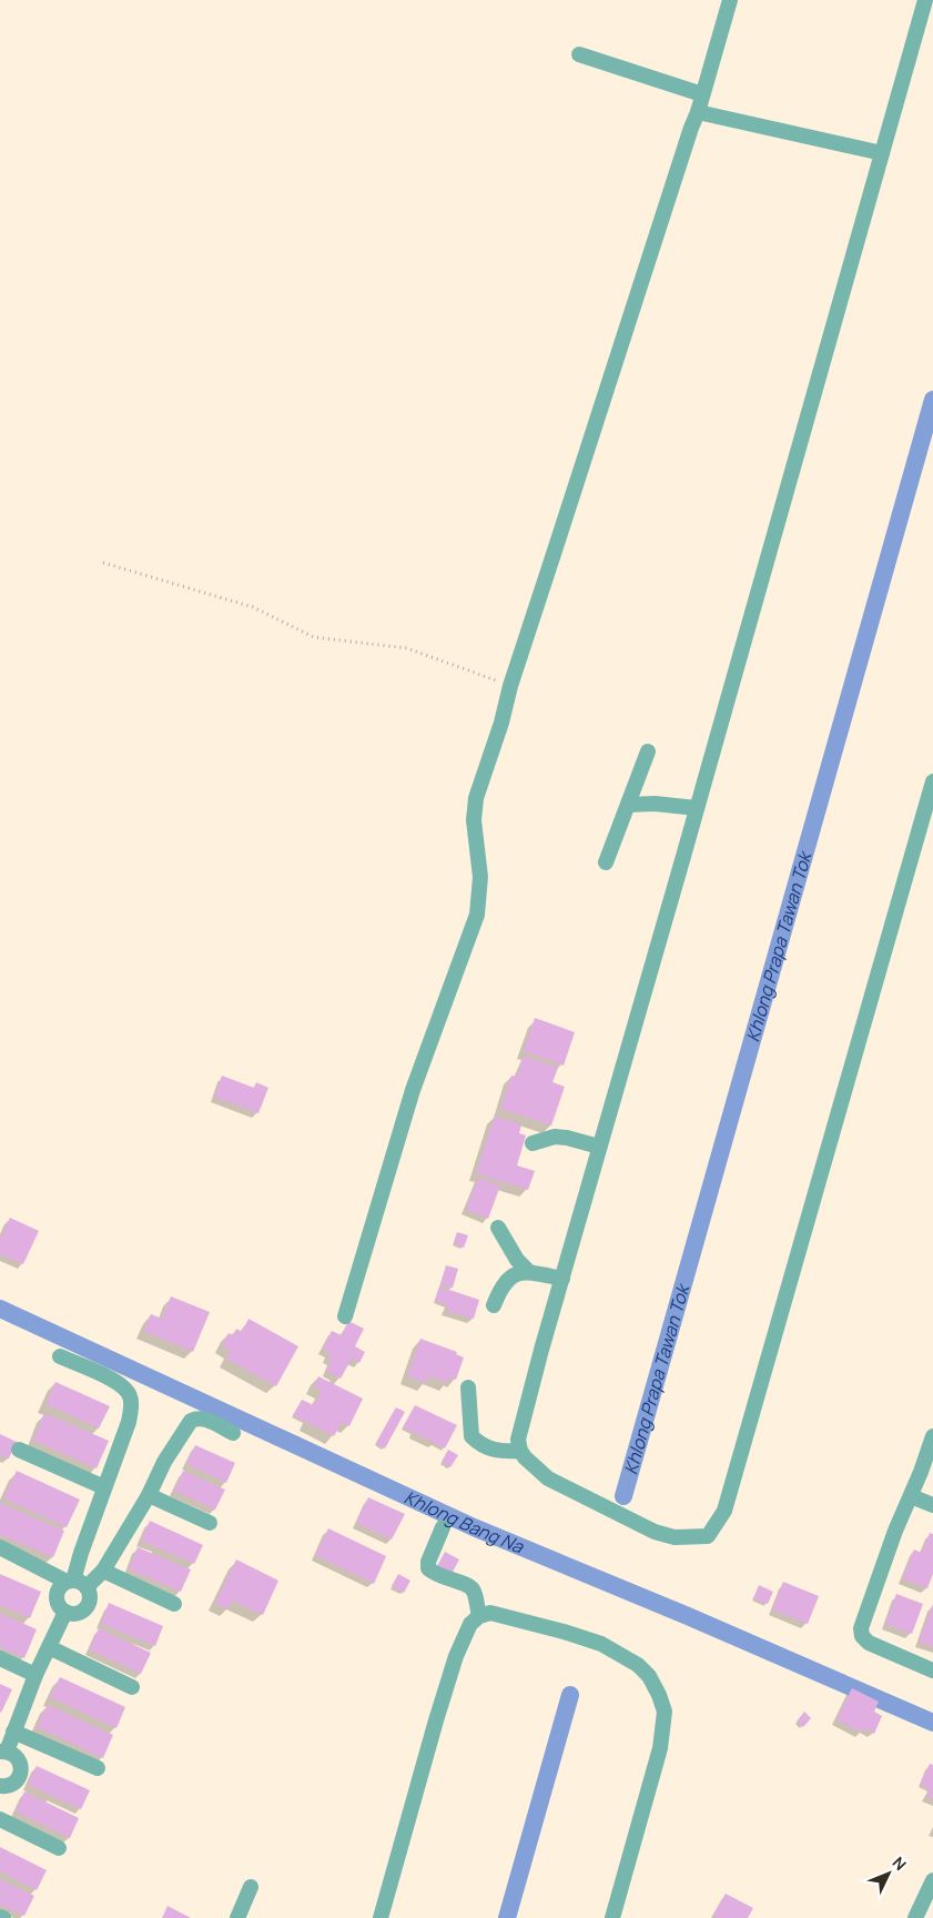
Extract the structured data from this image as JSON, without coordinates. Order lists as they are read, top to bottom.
{
  "water": ["Khlong Prapa Tawan Tok", "Khlong Bang Na"],
  "north": "top right"
}
